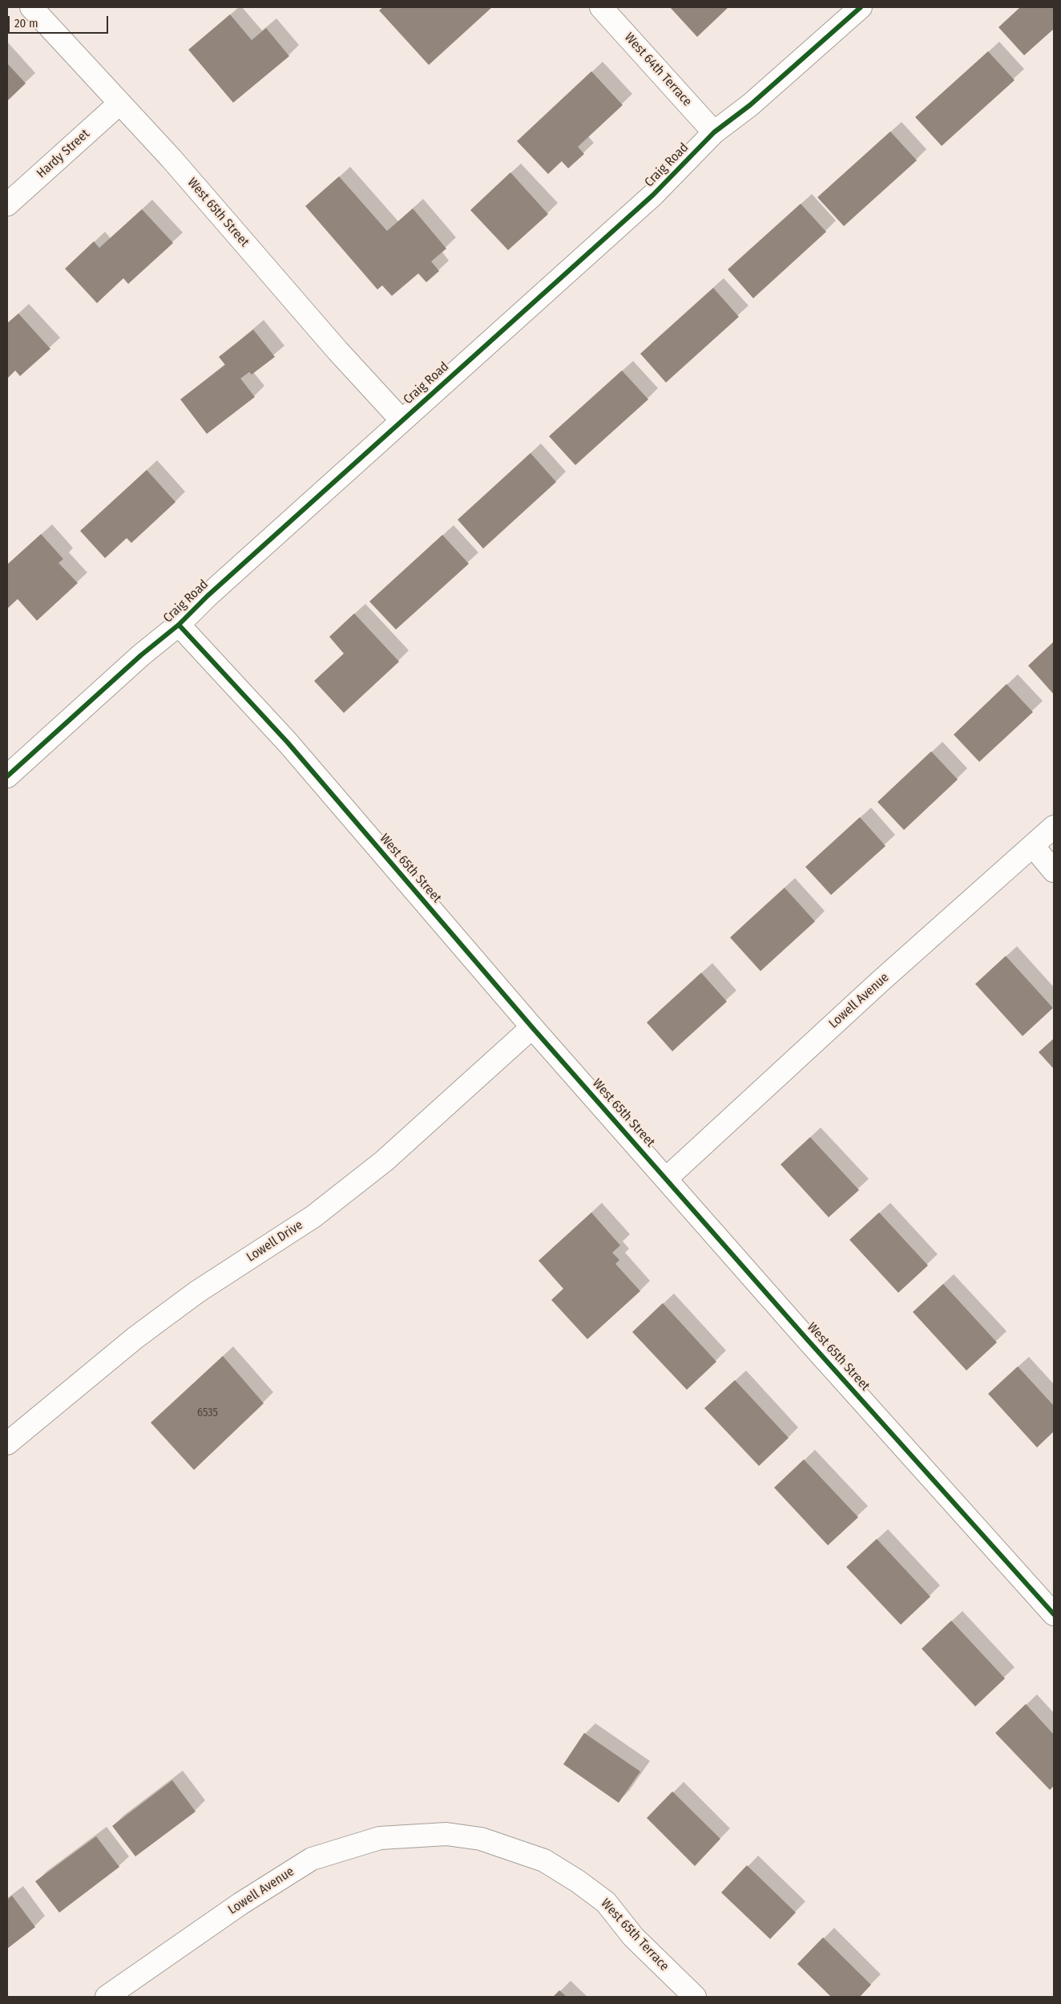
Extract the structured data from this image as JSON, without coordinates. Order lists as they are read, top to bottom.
{
  "streets": {
    "street": [
      "West 64th Terrace",
      "Hardy Street",
      "Craig Road",
      "West 65th Street",
      "Lowell Avenue",
      "Lowell Drive",
      "West 65th Terrace"
    ]
  },
  "crossings": [
    ["West 64th Terrace", "Craig Road"],
    ["Hardy Street", "West 65th Street"],
    ["Craig Road", "West 65th Street"],
    ["West 65th Street", "Lowell Avenue"],
    ["West 65th Street", "Lowell Drive"],
    ["Lowell Avenue", "West 65th Terrace"]
  ],
  "house_numbers": ["6535"],
  "scale_bar": "20 m"
}
